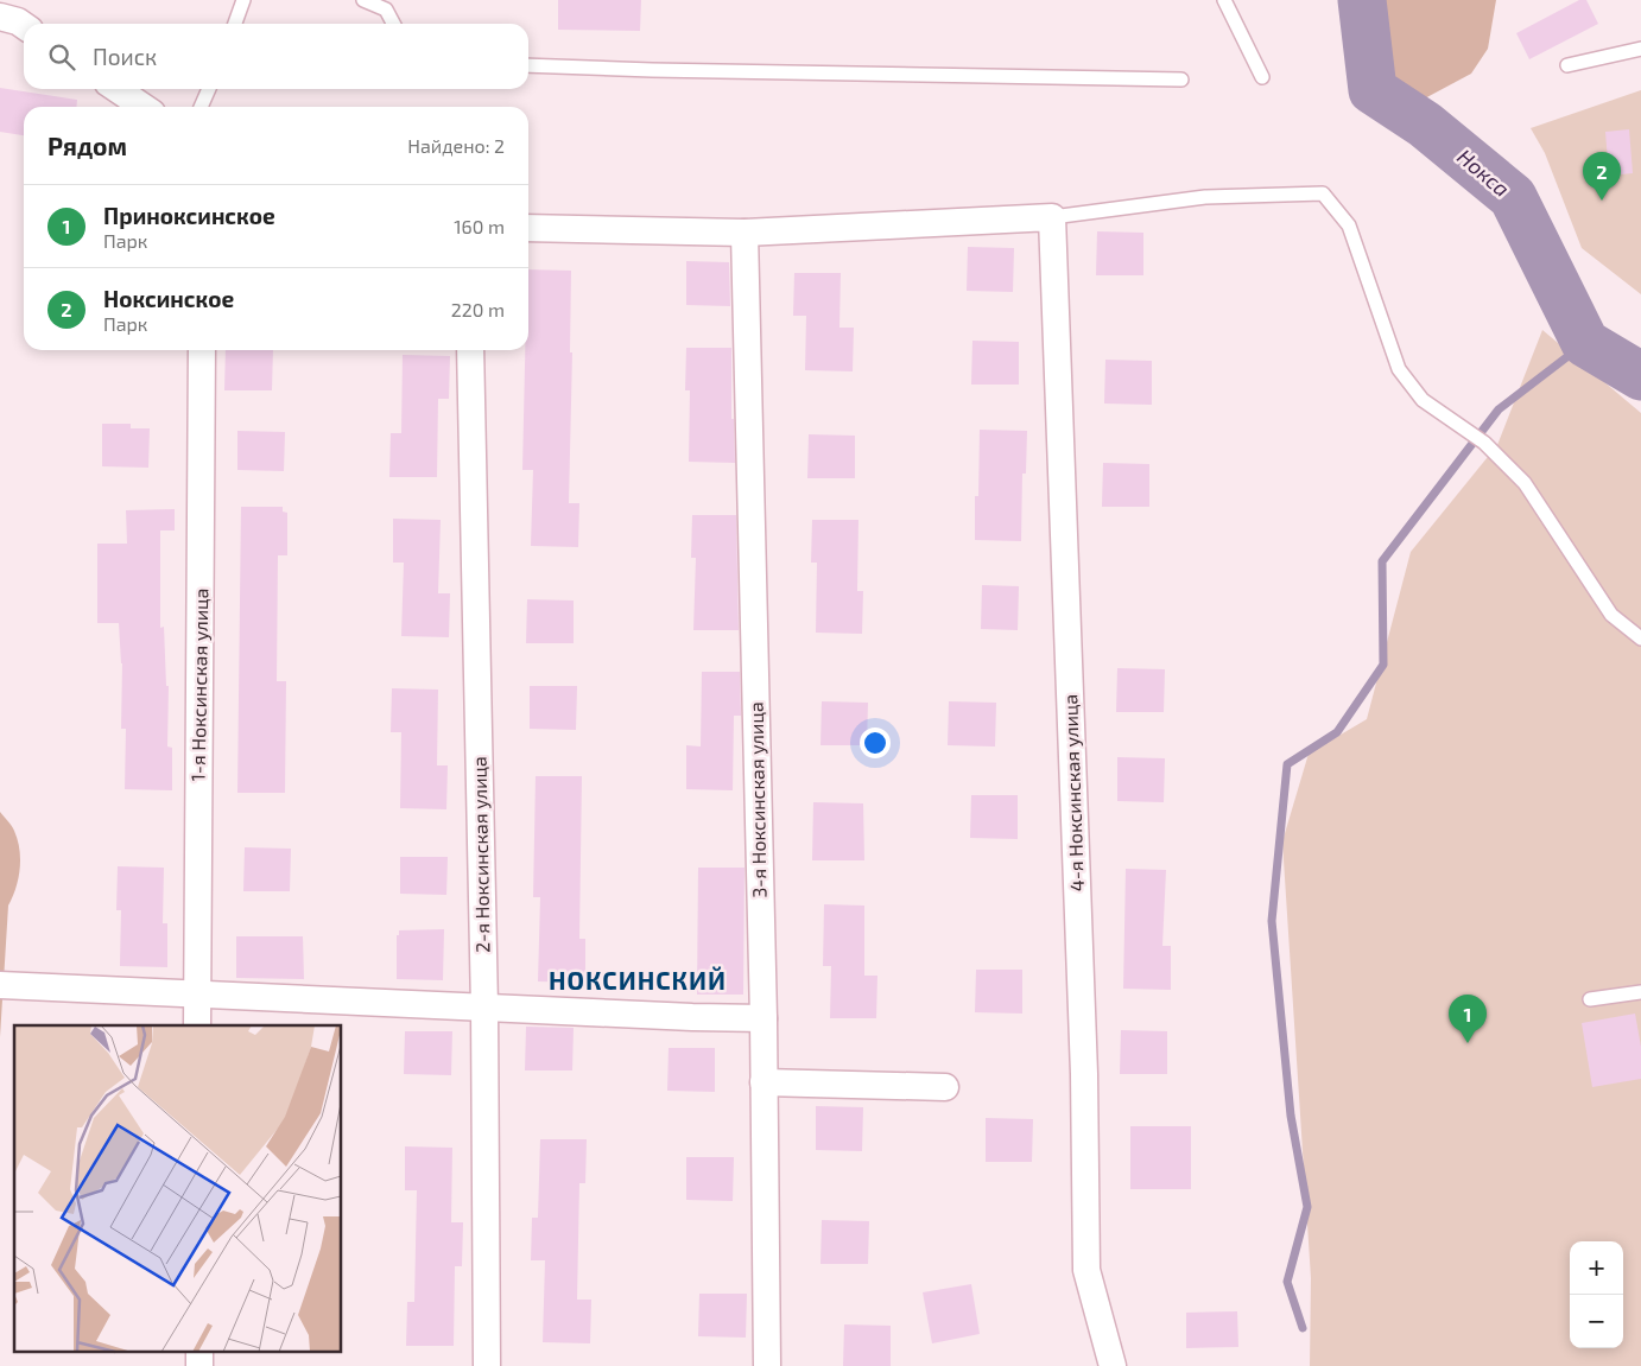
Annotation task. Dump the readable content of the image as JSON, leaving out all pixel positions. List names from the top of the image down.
{
  "streets": {
    "street": [
      "1-я Ноксинская улица",
      "4-я Ноксинская улица",
      "3-я Ноксинская улица",
      "2-я Ноксинская улица"
    ]
  },
  "districts": ["НОКСИНСКИЙ"],
  "water": ["Нокса"],
  "page": {
    "search": "Поиск",
    "heading": ["Рядом", "Найдено: 2"],
    "pins": ["2", "1"],
    "list": [
      {
        "mark": "1",
        "name": "Приноксинское",
        "note": "Парк",
        "value": "160 m"
      },
      {
        "mark": "2",
        "name": "Ноксинское",
        "note": "Парк",
        "value": "220 m"
      }
    ],
    "map_buttons": ["+", "−"]
  }
}
